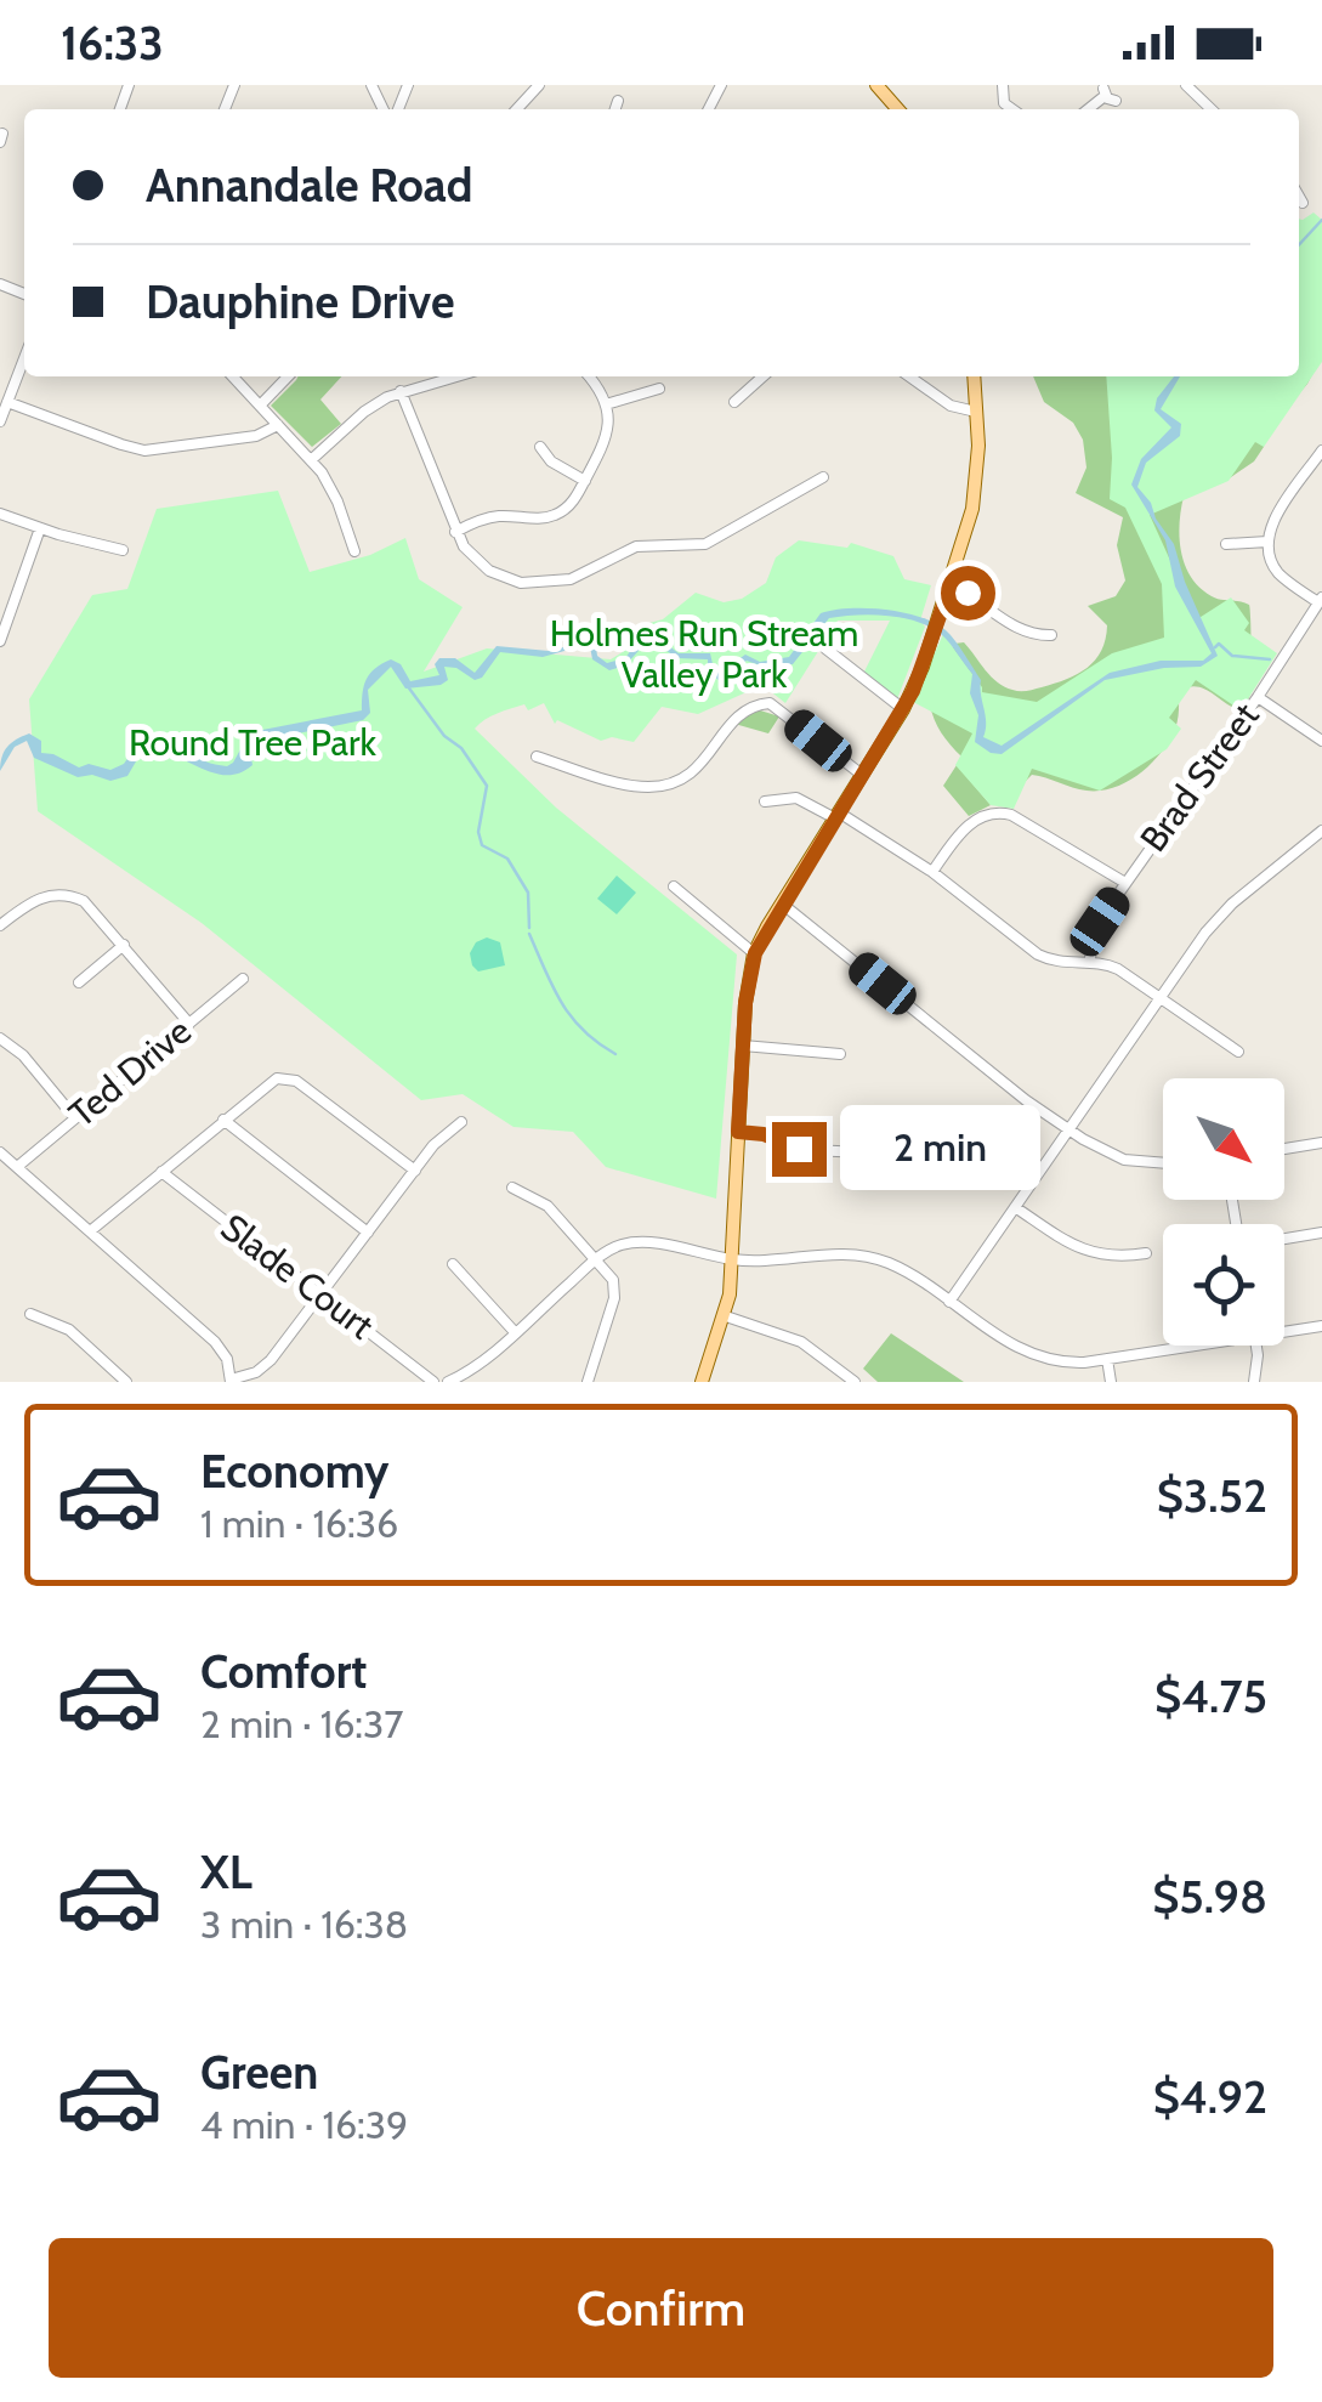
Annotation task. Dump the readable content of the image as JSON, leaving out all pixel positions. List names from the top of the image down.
{
  "streets": {
    "street": ["Brad Street", "Ted Drive", "Slade Court"]
  },
  "parks": ["Holmes Run Stream Valley Park", "Round Tree Park"],
  "north": "bottom right",
  "page": {
    "status": "16:33",
    "banner": ["Annandale Road", "Dauphine Drive"],
    "bubble": "2 min",
    "list": [
      {
        "name": "Economy",
        "note": "1 min · 16:36",
        "value": "$3.52"
      },
      {
        "name": "Comfort",
        "note": "2 min · 16:37",
        "value": "$4.75"
      },
      {
        "name": "XL",
        "note": "3 min · 16:38",
        "value": "$5.98"
      },
      {
        "name": "Green",
        "note": "4 min · 16:39",
        "value": "$4.92"
      }
    ],
    "buttons": "Confirm"
  }
}
